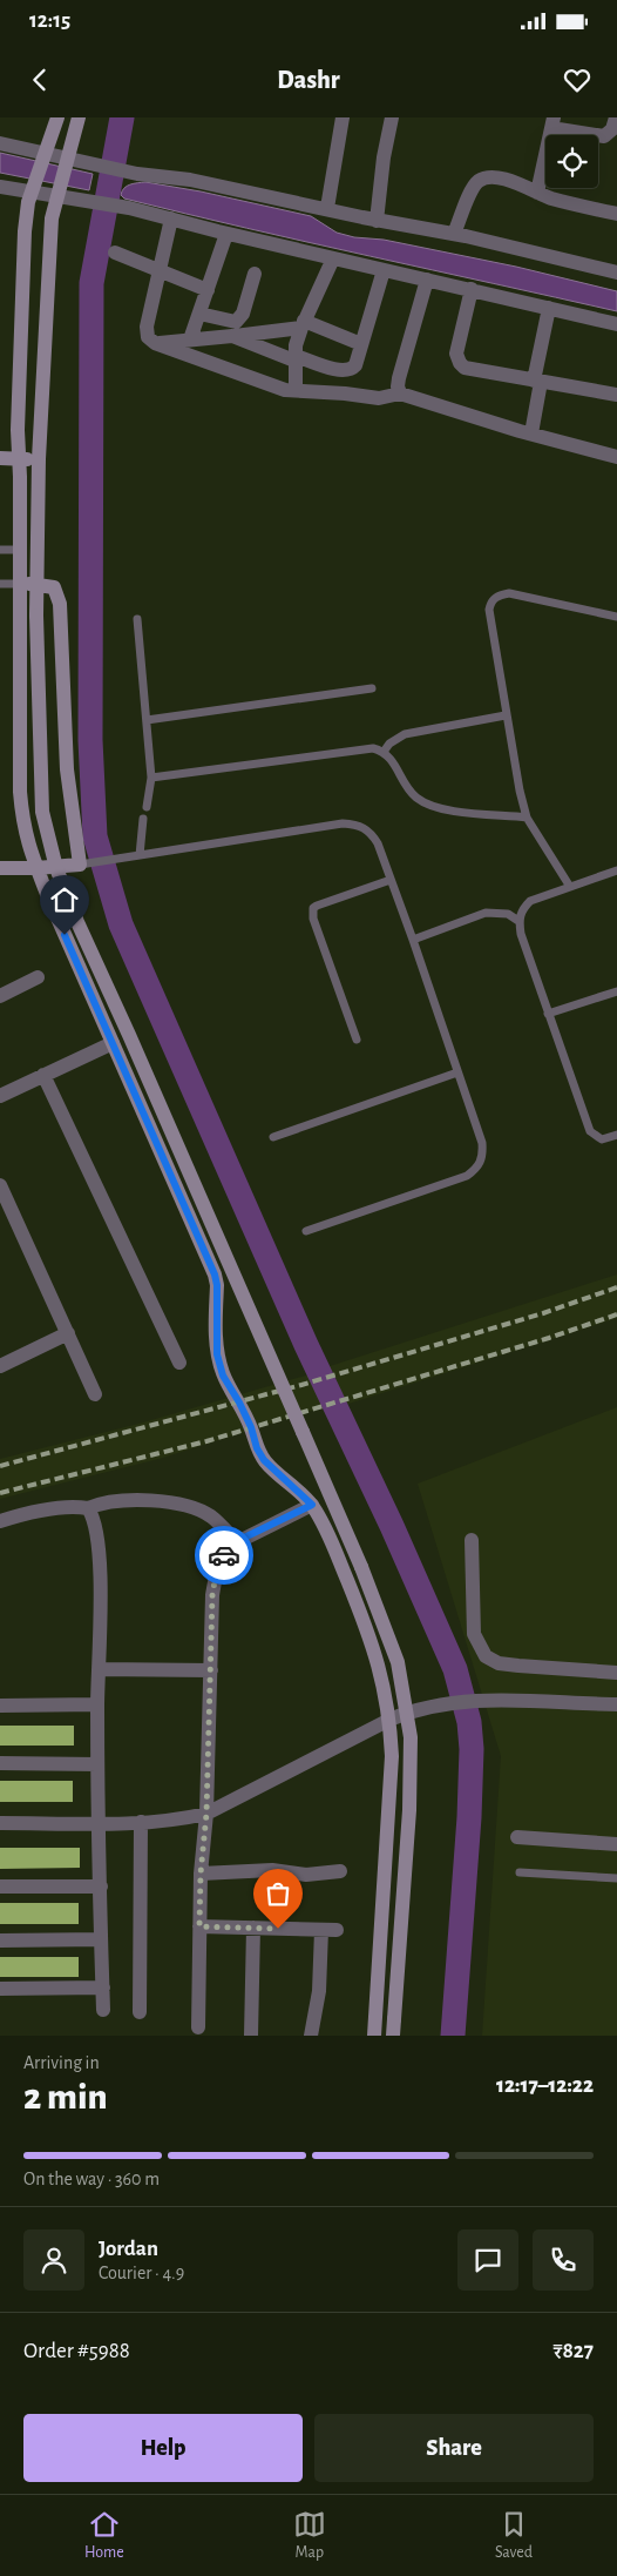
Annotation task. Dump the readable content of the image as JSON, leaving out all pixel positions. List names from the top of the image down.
{
  "page": {
    "status": "12:15",
    "header": "Dashr",
    "heading": ["2 min", "Arriving in", "12:17–12:22"],
    "panel": [
      "Jordan",
      "Courier · 4.9",
      "Order #5988",
      "₹827"
    ],
    "bar": "On the way · 360 m",
    "buttons": ["Help", "Share"],
    "tabs": ["Home", "Map", "Saved"]
  }
}
